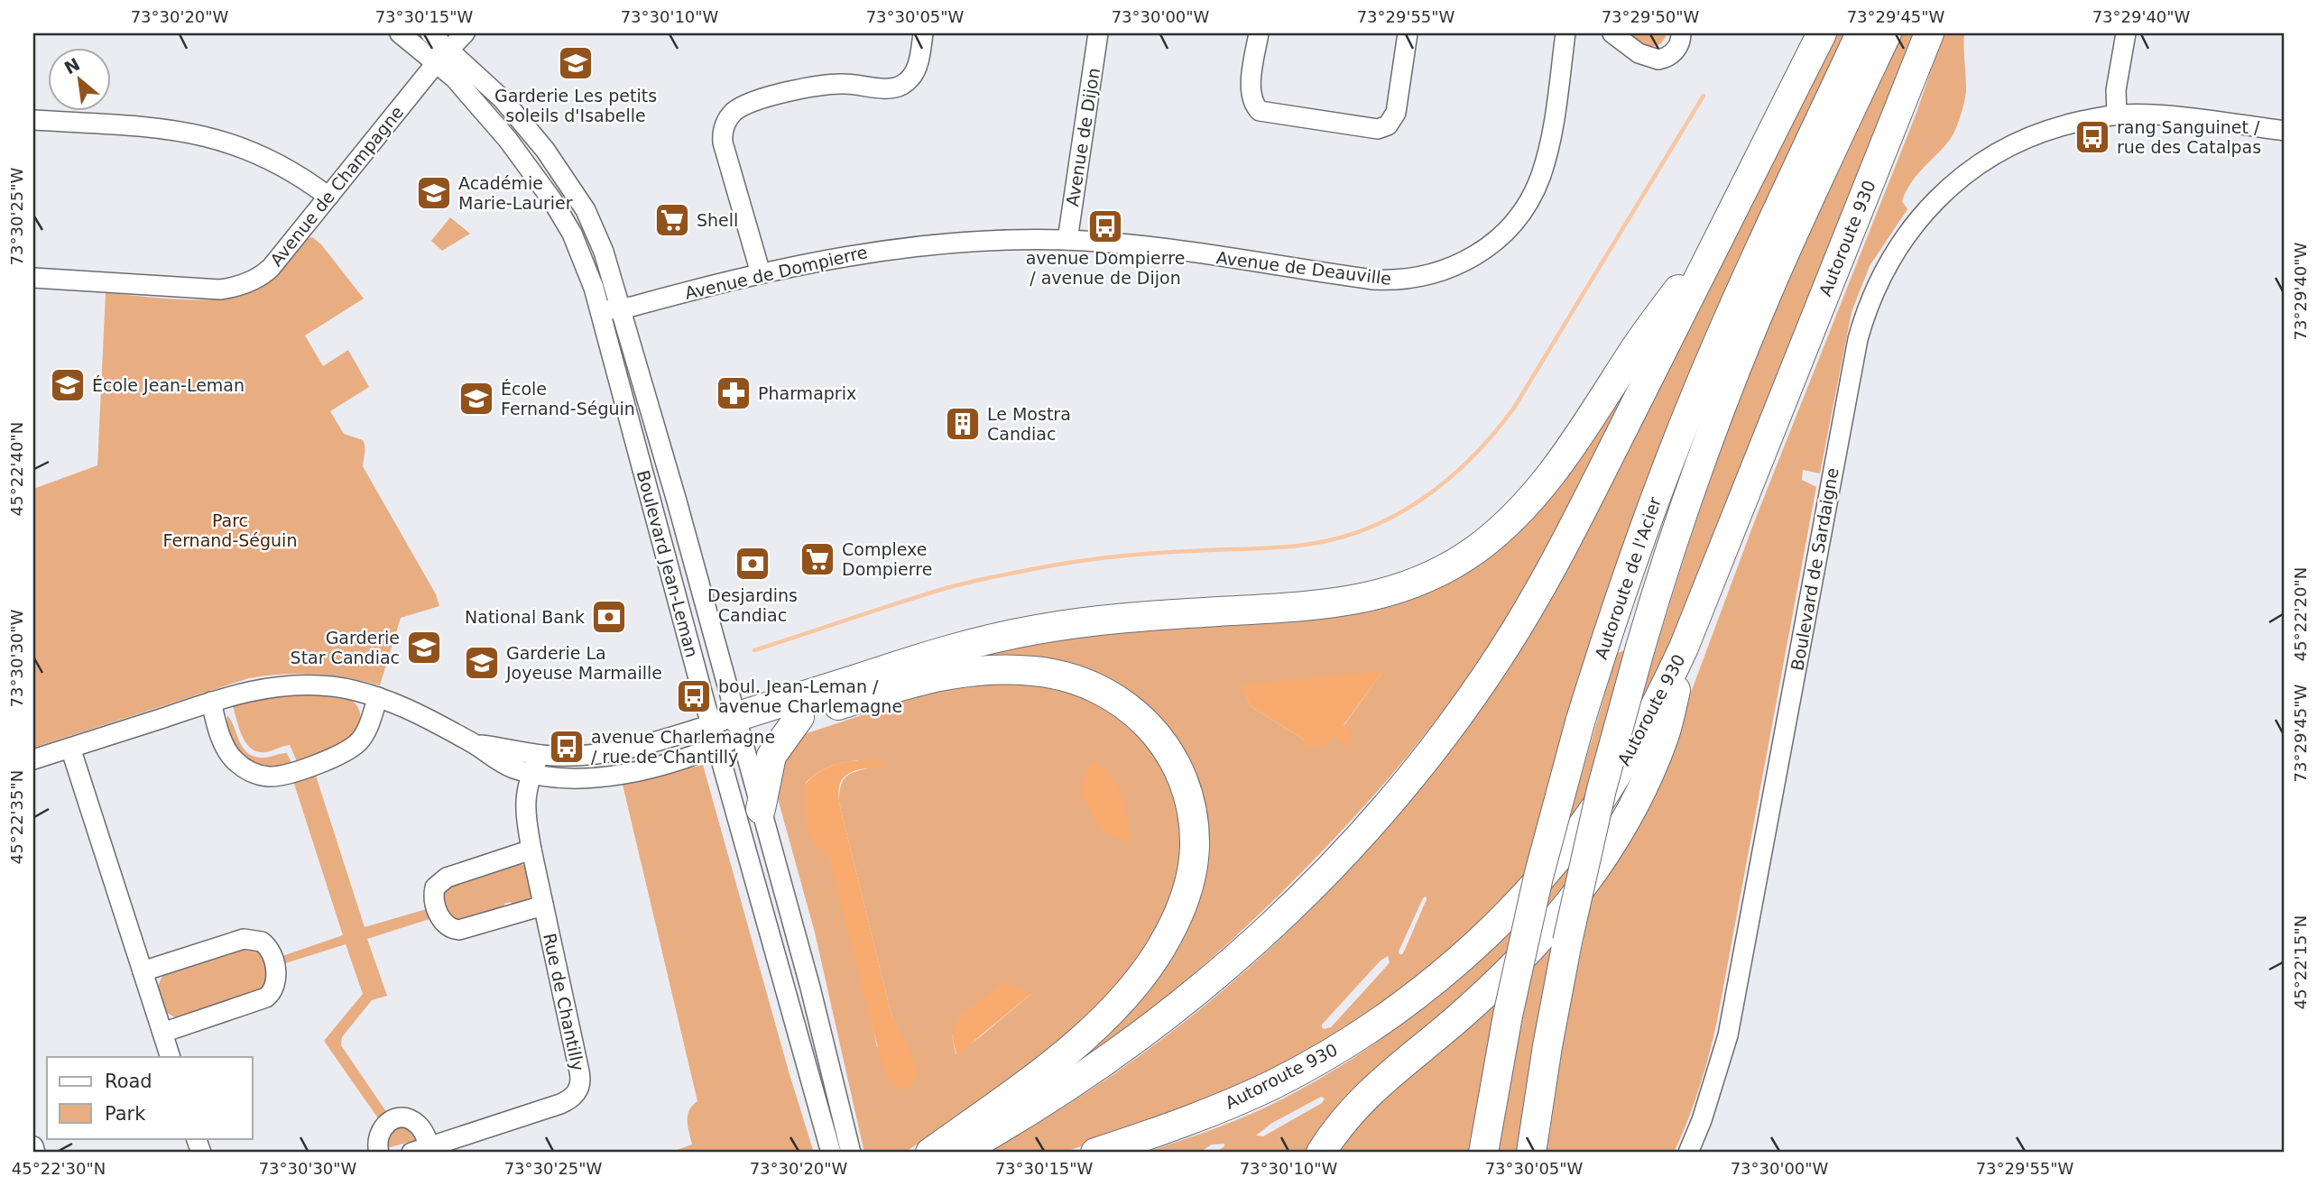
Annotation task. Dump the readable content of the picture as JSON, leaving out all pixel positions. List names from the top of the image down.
{
  "streets": {
    "highway": ["Autoroute 930", "Autoroute de l'Acier"],
    "street": [
      "Avenue de Dijon",
      "Avenue de Champagne",
      "Avenue de Deauville",
      "Avenue de Dompierre",
      "Boulevard Jean-Leman",
      "Boulevard de Sardaigne",
      "Rue de Chantilly"
    ]
  },
  "crossings": [
    ["Avenue de Dijon", "Avenue de Deauville"],
    ["Avenue de Dijon", "Avenue de Dompierre"],
    ["Avenue de Champagne", "Boulevard Jean-Leman"],
    ["Avenue de Deauville", "Avenue de Dompierre"],
    ["Avenue de Dompierre", "Boulevard Jean-Leman"]
  ],
  "parks": ["Parc Fernand-Séguin"],
  "places": {
    "school or university": [
      "Garderie Les petits soleils d'Isabelle",
      "Académie Marie-Laurier",
      "École Jean-Leman",
      "École Fernand-Séguin",
      "Garderie Star Candiac",
      "Garderie La Joyeuse Marmaille"
    ],
    "bus stop": [
      "rang Sanguinet / rue des Catalpas",
      "avenue Dompierre / avenue de Dijon",
      "boul. Jean-Leman / avenue Charlemagne",
      "avenue Charlemagne / rue de Chantilly"
    ],
    "supermarket": ["Shell", "Complexe Dompierre"],
    "pharmacy": ["Pharmaprix"],
    "building": ["Le Mostra Candiac"],
    "bank": ["Desjardins Candiac", "National Bank"]
  },
  "legend": ["Road", "Park"],
  "north": "top left",
  "coordinates": [
    "73°30'20\"W",
    "73°30'15\"W",
    "73°30'10\"W",
    "73°30'05\"W",
    "73°30'00\"W",
    "73°29'55\"W",
    "73°29'50\"W",
    "73°29'45\"W",
    "73°29'40\"W",
    "73°30'25\"W",
    "45°22'40\"N",
    "45°22'20\"N",
    "73°30'30\"W",
    "45°22'35\"N",
    "45°22'15\"N",
    "45°22'30\"N"
  ]
}
